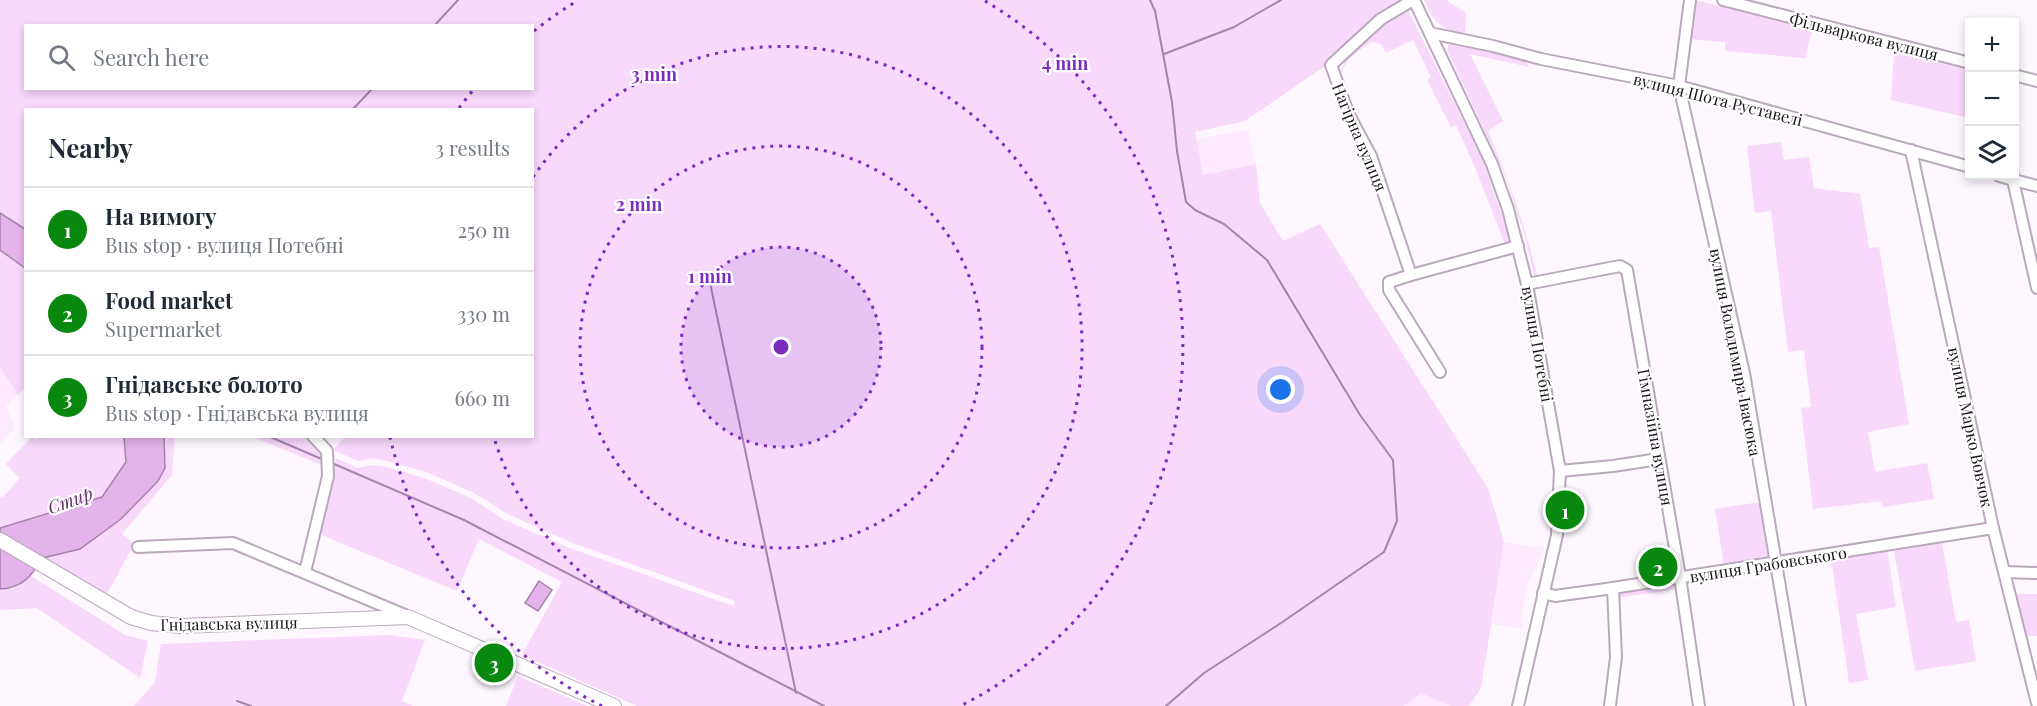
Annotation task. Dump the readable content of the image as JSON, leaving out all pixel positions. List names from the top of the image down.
{
  "streets": {
    "main road": ["Гнідавська вулиця"],
    "street": [
      "Фільваркова вулиця",
      "вулиця Шота Руставелі",
      "Нагірна вулиця",
      "вулиця Потебні",
      "вулиця Володимира Івасюка",
      "вулиця Марко Вовчок",
      "Гімназійна вулиця",
      "вулиця Грабовського"
    ]
  },
  "crossings": [
    ["вулиця Шота Руставелі", "вулиця Потебні"],
    ["вулиця Шота Руставелі", "вулиця Володимира Івасюка"],
    ["вулиця Шота Руставелі", "вулиця Марко Вовчок"],
    ["Нагірна вулиця", "вулиця Потебні"],
    ["вулиця Потебні", "Гімназійна вулиця"],
    ["вулиця Потебні", "вулиця Грабовського"],
    ["вулиця Володимира Івасюка", "вулиця Грабовського"],
    ["вулиця Марко Вовчок", "вулиця Грабовського"],
    ["Гімназійна вулиця", "вулиця Грабовського"]
  ],
  "water": ["Стир"],
  "page": {
    "map_buttons": ["+", "−"],
    "search": "Search here",
    "heading": ["Nearby", "3 results"],
    "list": [
      {
        "mark": "1",
        "name": "На вимогу",
        "note": "Bus stop · вулиця Потебні",
        "value": "250 m"
      },
      {
        "mark": "2",
        "name": "Food market",
        "note": "Supermarket",
        "value": "330 m"
      },
      {
        "mark": "3",
        "name": "Гнідавське болото",
        "note": "Bus stop · Гнідавська вулиця",
        "value": "660 m"
      }
    ],
    "pins": ["1", "2", "3"]
  },
  "rings": [
    "4 min",
    "3 min",
    "2 min",
    "1 min"
  ]
}
